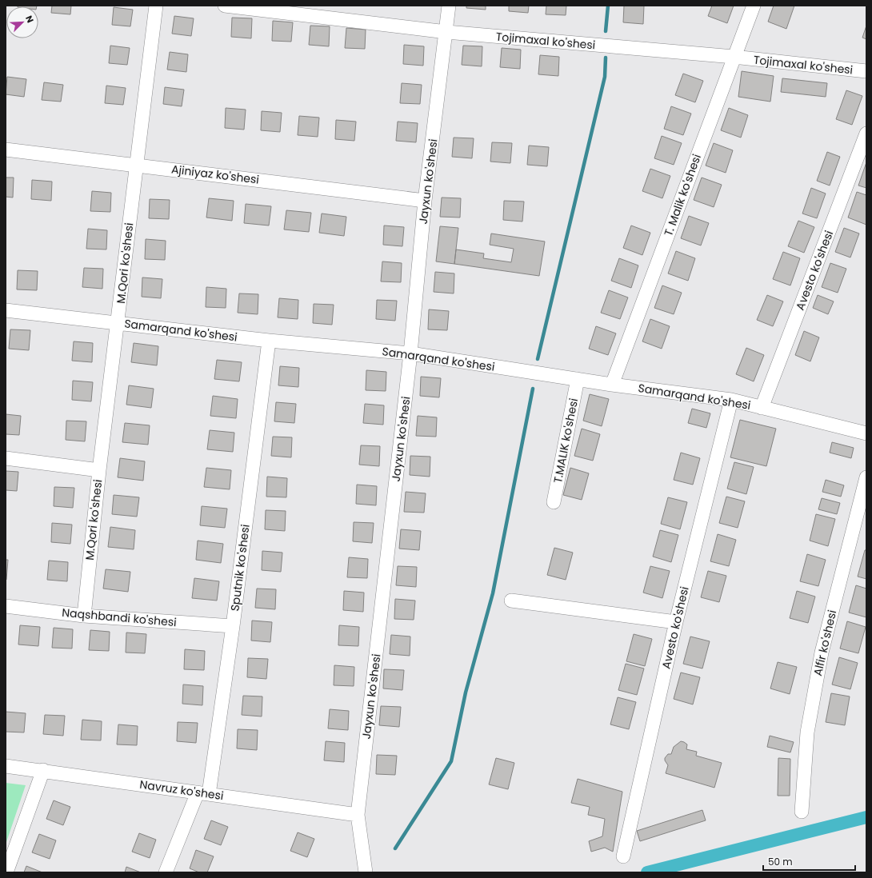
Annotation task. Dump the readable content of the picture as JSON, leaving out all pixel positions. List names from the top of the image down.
{
  "streets": {
    "street": [
      "Tojimaxal ko'shesi",
      "Ajiniyaz ko'shesi",
      "Jayxun ko'shesi",
      "T. Malik ko'shesi",
      "M.Qori ko'shesi",
      "Avesto ko'shesi",
      "Samarqand ko'shesi",
      "T.MALIK ko'shesi",
      "Sputnik ko'shesi",
      "Naqshbandi ko'shesi",
      "Alfir ko'shesi",
      "Navruz ko'shesi"
    ]
  },
  "crossings": [
    ["Tojimaxal ko'shesi", "Jayxun ko'shesi"],
    ["Tojimaxal ko'shesi", "T. Malik ko'shesi"],
    ["Ajiniyaz ko'shesi", "Jayxun ko'shesi"],
    ["Ajiniyaz ko'shesi", "M.Qori ko'shesi"],
    ["Jayxun ko'shesi", "Samarqand ko'shesi"],
    ["Jayxun ko'shesi", "Navruz ko'shesi"],
    ["T. Malik ko'shesi", "Samarqand ko'shesi"],
    ["M.Qori ko'shesi", "Samarqand ko'shesi"],
    ["M.Qori ko'shesi", "Naqshbandi ko'shesi"],
    ["Avesto ko'shesi", "Samarqand ko'shesi"],
    ["Samarqand ko'shesi", "T.MALIK ko'shesi"],
    ["Samarqand ko'shesi", "Sputnik ko'shesi"],
    ["Sputnik ko'shesi", "Naqshbandi ko'shesi"],
    ["Sputnik ko'shesi", "Navruz ko'shesi"]
  ],
  "scale_bar": "50 m",
  "north": "top right"
}
